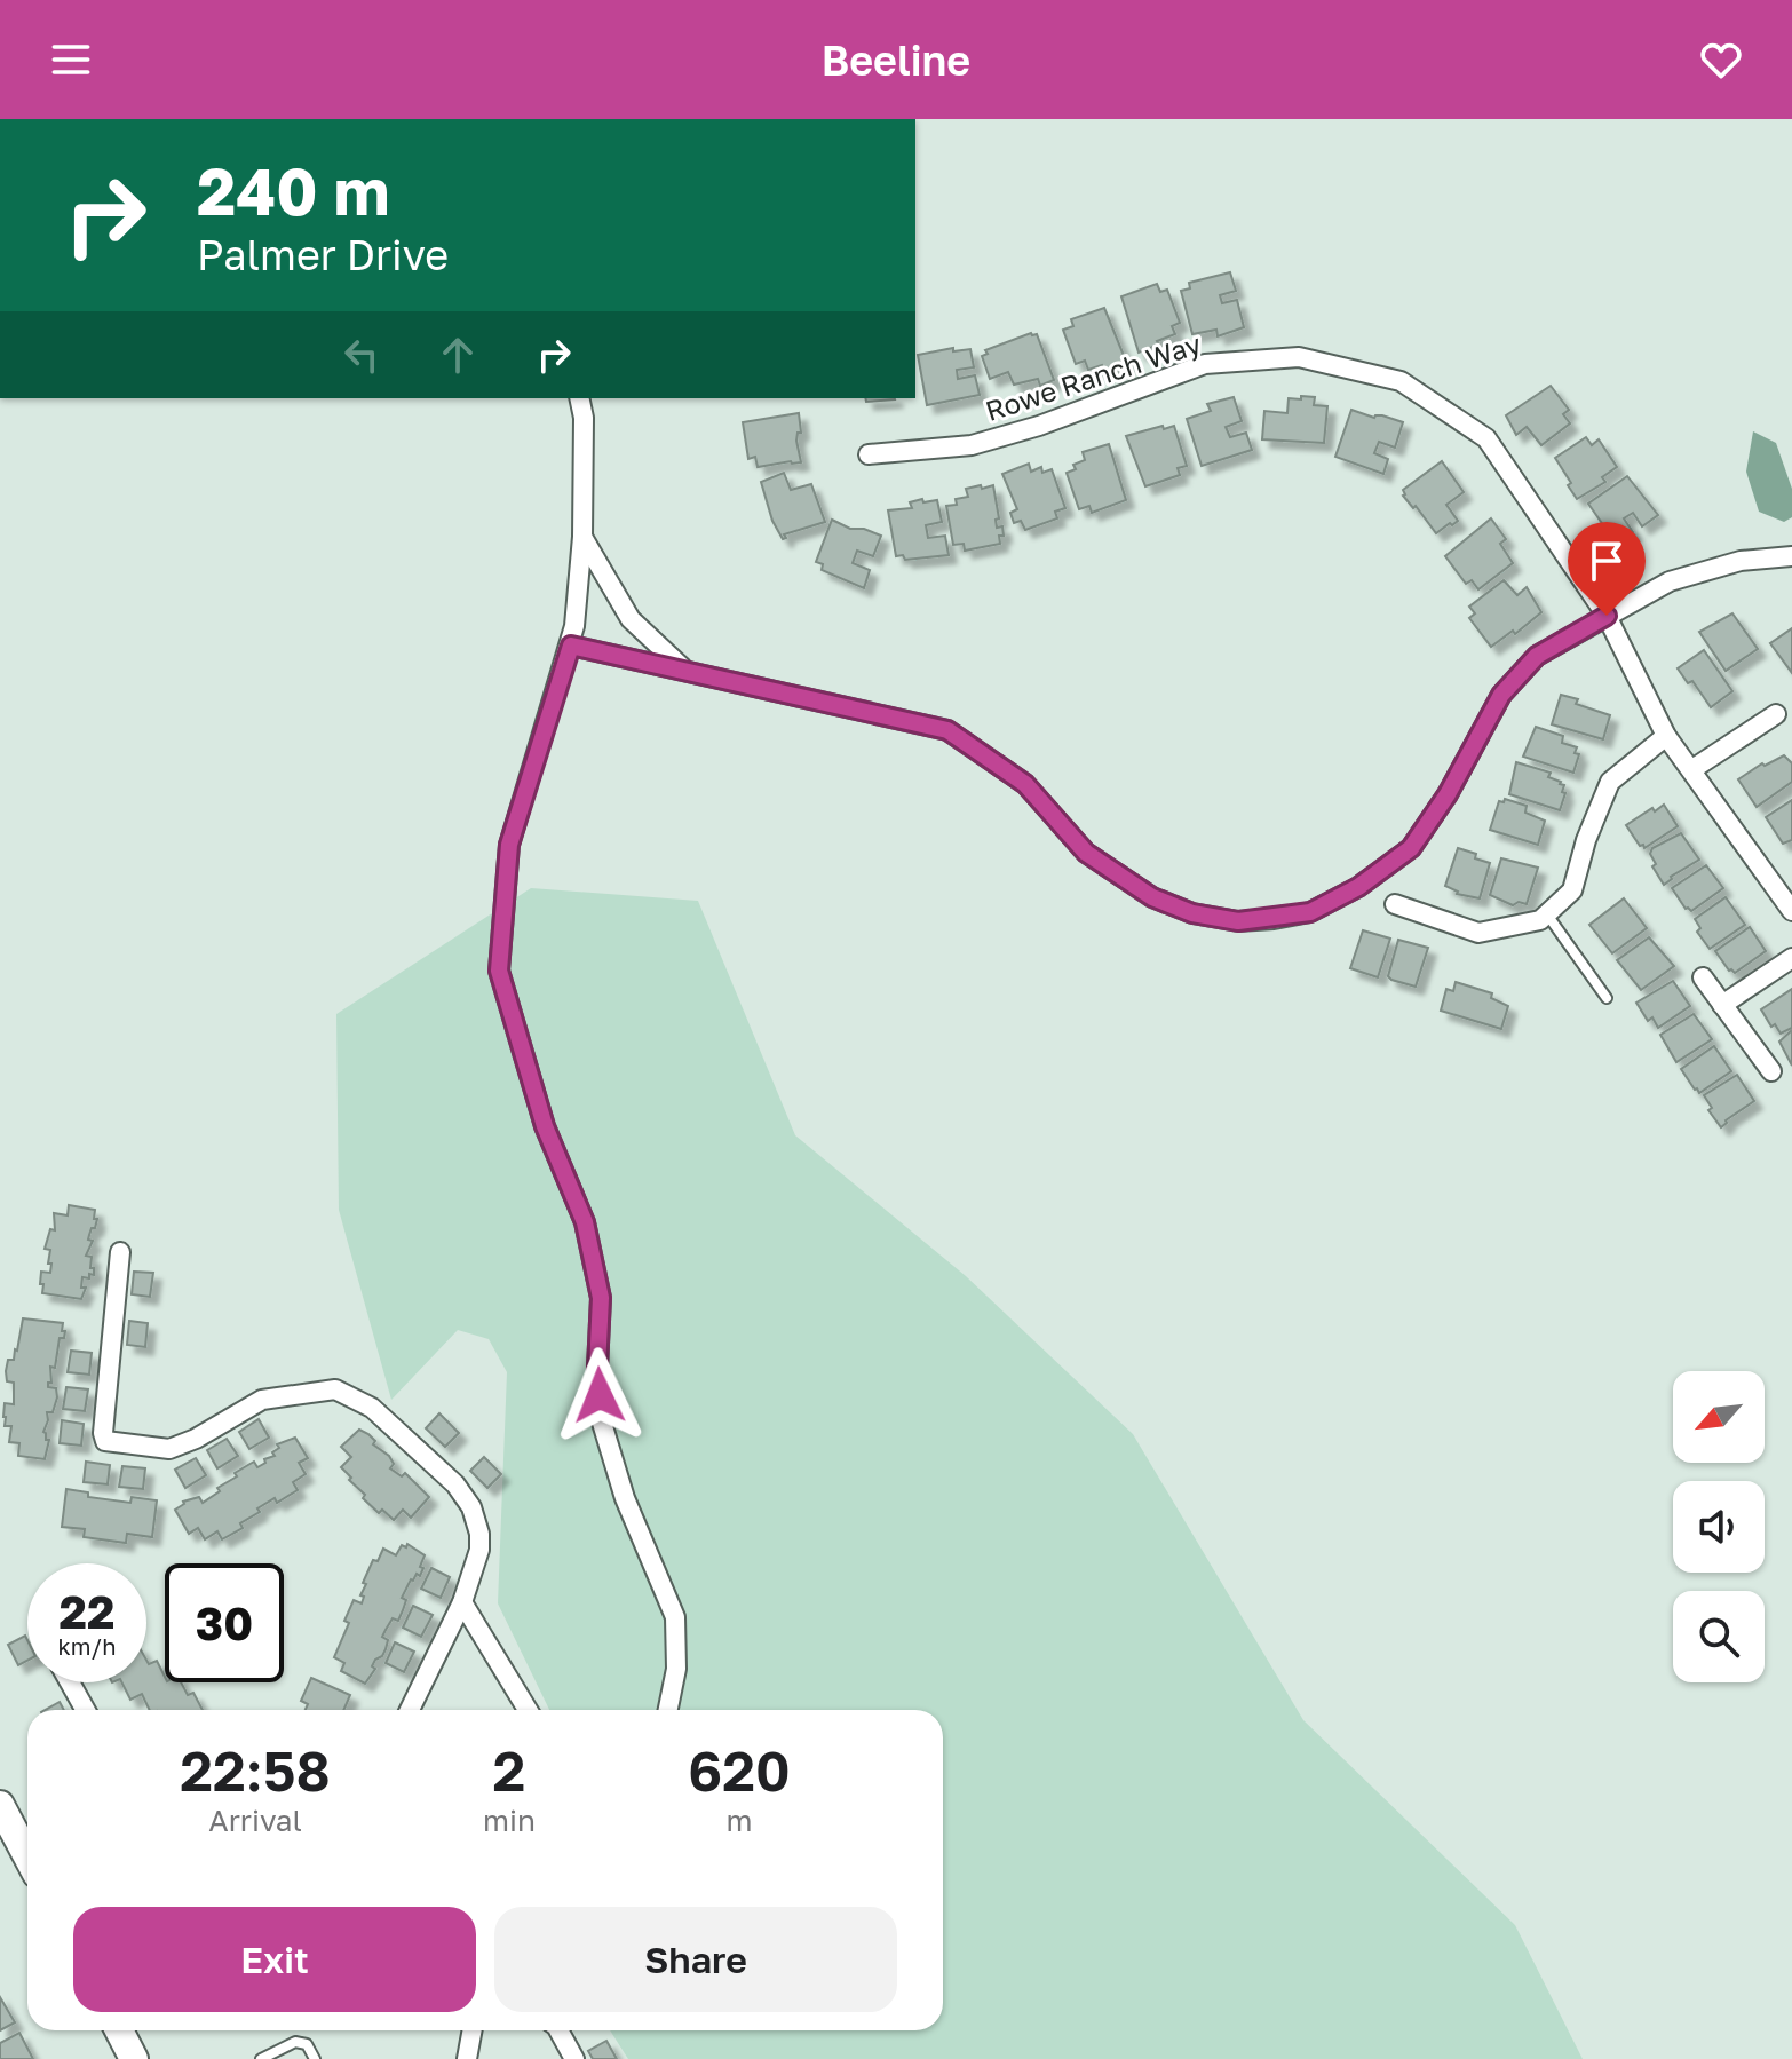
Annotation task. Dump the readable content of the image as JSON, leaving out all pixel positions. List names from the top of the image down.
{
  "streets": {
    "street": ["Rowe Ranch Way"]
  },
  "north": "bottom left",
  "page": {
    "header": "Beeline",
    "turn": ["240 m", "Palmer Drive"],
    "speed": "22 km/h",
    "limit": "30",
    "eta": [
      "22:58",
      "Arrival",
      "2",
      "min",
      "620",
      "m"
    ],
    "buttons": ["Exit", "Share"]
  }
}
